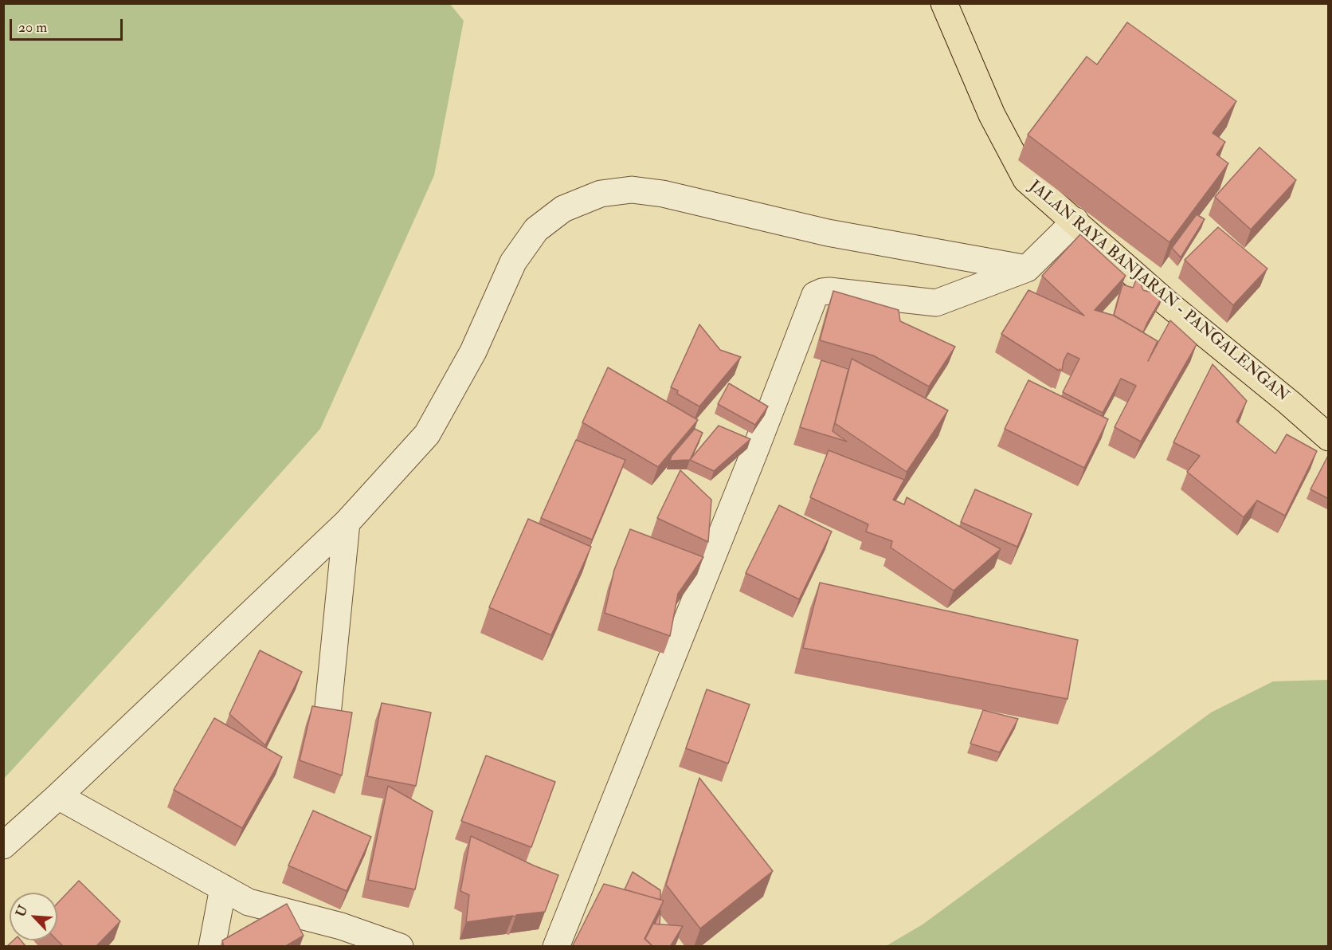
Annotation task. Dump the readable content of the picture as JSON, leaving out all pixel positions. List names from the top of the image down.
{
  "streets": {
    "main road": ["JALAN RAYA BANJARAN - PANGALENGAN"]
  },
  "scale_bar": "20 m",
  "north": "top left"
}
